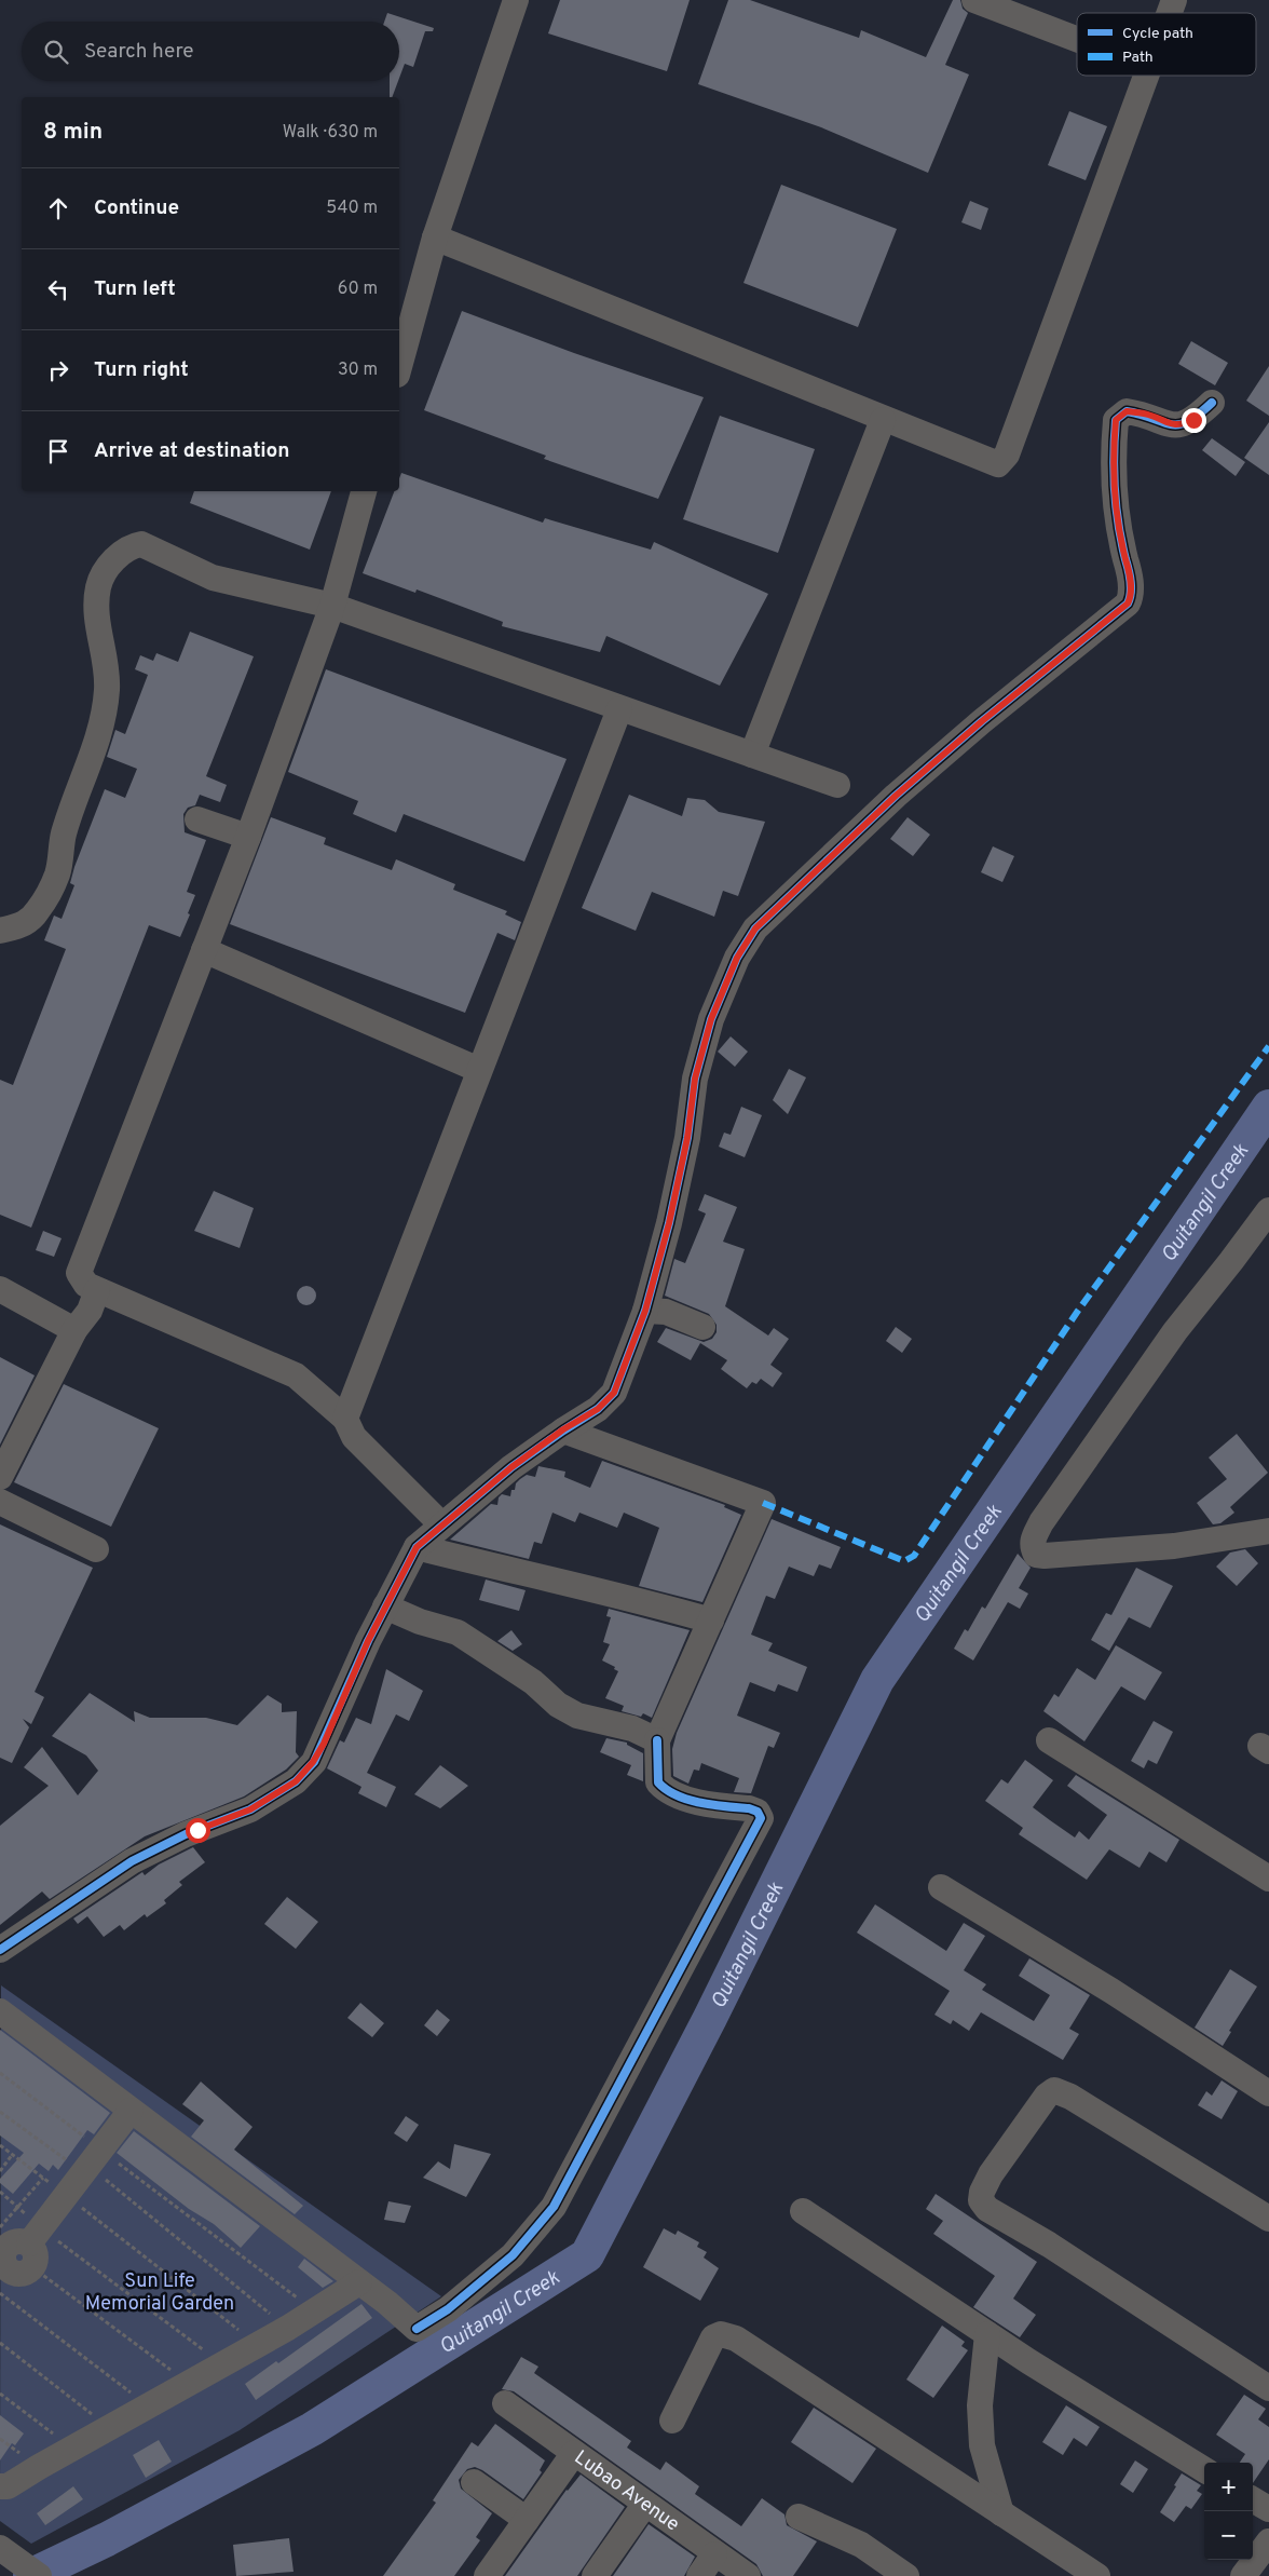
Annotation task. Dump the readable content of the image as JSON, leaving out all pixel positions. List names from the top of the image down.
{
  "streets": {
    "street": ["Lubao Avenue"]
  },
  "water": ["Quitangil Creek"],
  "parks": ["Sun Life Memorial Garden"],
  "legend": ["Cycle path", "Path"],
  "page": {
    "search": "Search here",
    "heading": ["8 min", "Walk · 630 m"],
    "list": [
      ["Continue", "540 m"],
      ["Turn left", "60 m"],
      ["Turn right", "30 m"],
      "Arrive at destination"
    ],
    "map_buttons": ["+", "−"]
  }
}
